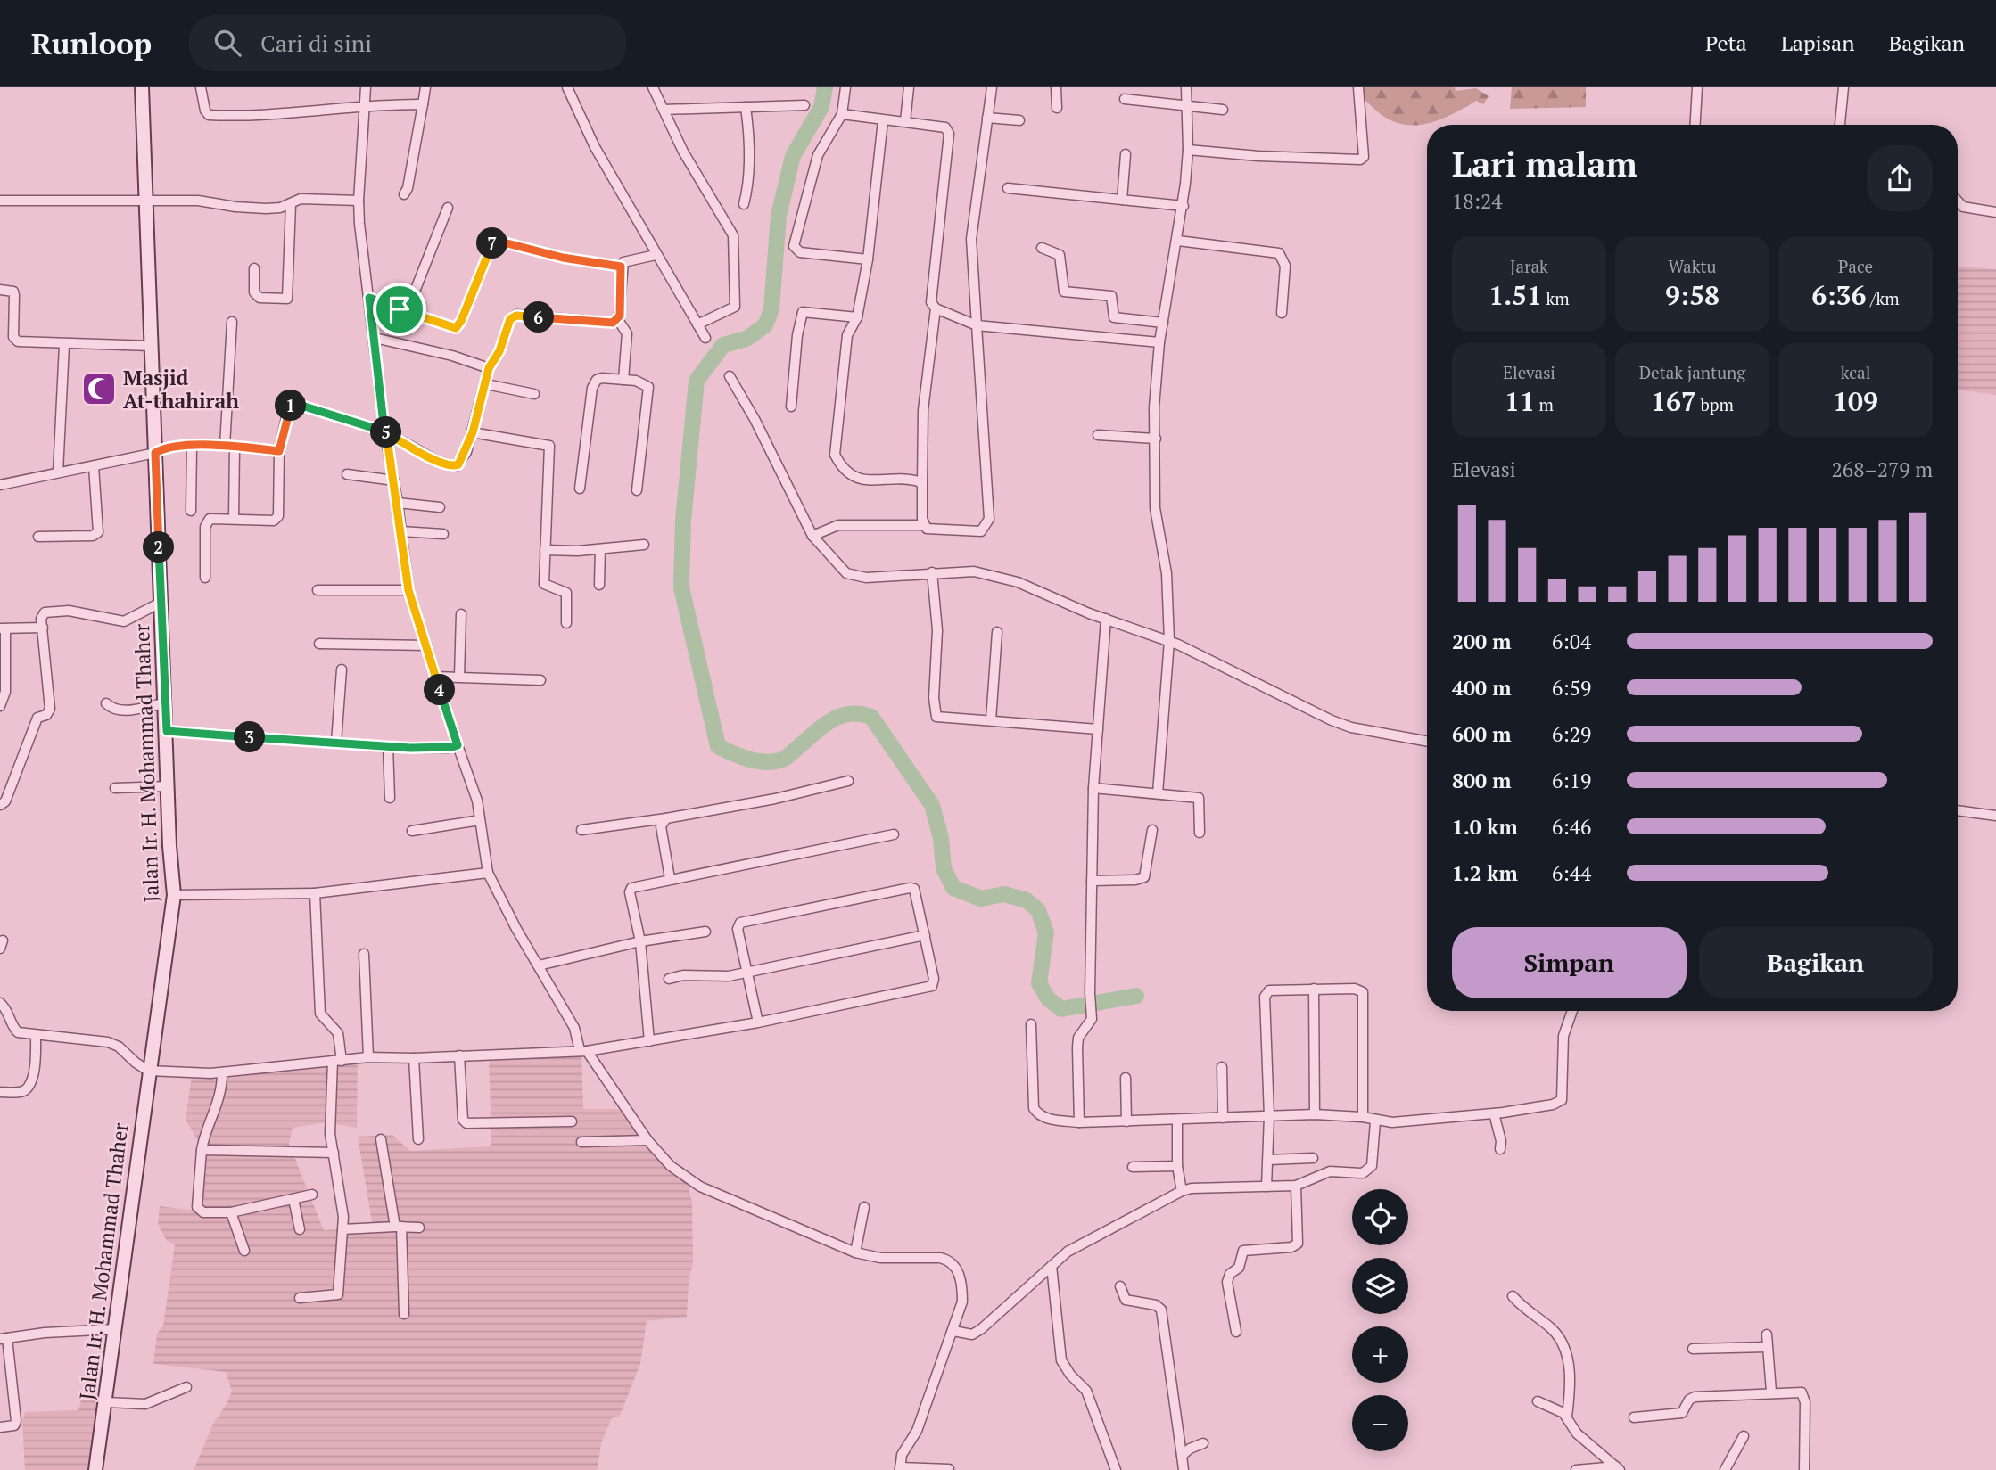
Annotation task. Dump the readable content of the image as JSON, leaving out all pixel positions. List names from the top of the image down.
{
  "streets": {
    "main road": ["Jalan Ir. H. Mohammad Thaher"]
  },
  "places": {
    "mosque": ["Masjid At-thahirah"]
  },
  "page": {
    "header": "Runloop",
    "search": "Cari di sini",
    "nav": ["Peta", "Lapisan", "Bagikan"],
    "heading": ["Lari malam", "18:24"],
    "pins": [
      "7",
      "6",
      "1",
      "5",
      "2",
      "4",
      "3"
    ],
    "stats": [
      ["Jarak", "1.51 km"],
      ["Waktu", "9:58"],
      ["Pace", "6:36 /km"],
      ["Elevasi", "11 m"],
      ["Detak jantung", "167 bpm"],
      ["kcal", "109"]
    ],
    "chart": ["Elevasi", "268–279 m"],
    "list": [
      {
        "name": "200 m",
        "note": "6:04"
      },
      {
        "name": "400 m",
        "note": "6:59"
      },
      {
        "name": "600 m",
        "note": "6:29"
      },
      {
        "name": "800 m",
        "note": "6:19"
      },
      {
        "name": "1.0 km",
        "note": "6:46"
      },
      {
        "name": "1.2 km",
        "note": "6:44"
      }
    ],
    "buttons": ["Simpan", "Bagikan"],
    "map_buttons": ["+", "−"]
  }
}
